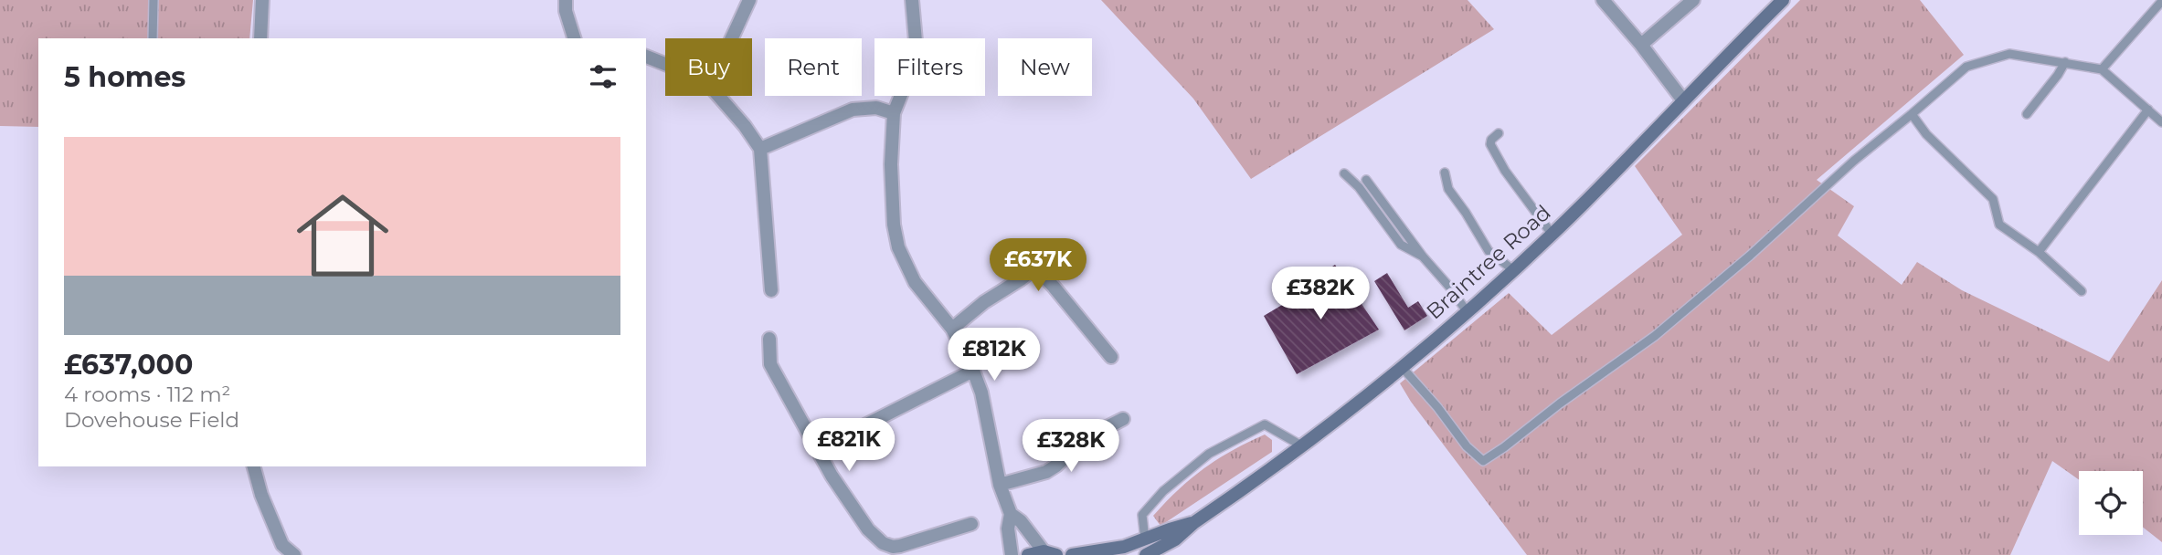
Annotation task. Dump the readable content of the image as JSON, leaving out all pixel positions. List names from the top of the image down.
{
  "streets": {
    "main road": ["Braintree Road"]
  },
  "page": {
    "chip": [
      "Buy",
      "Rent",
      "Filters",
      "New"
    ],
    "heading": "5 homes",
    "list": [
      {
        "name": "£637,000",
        "note": "4 rooms · 112 m² · Dovehouse Field"
      }
    ],
    "price": [
      "£637K",
      "£382K",
      "£812K",
      "£821K",
      "£328K"
    ]
  }
}
